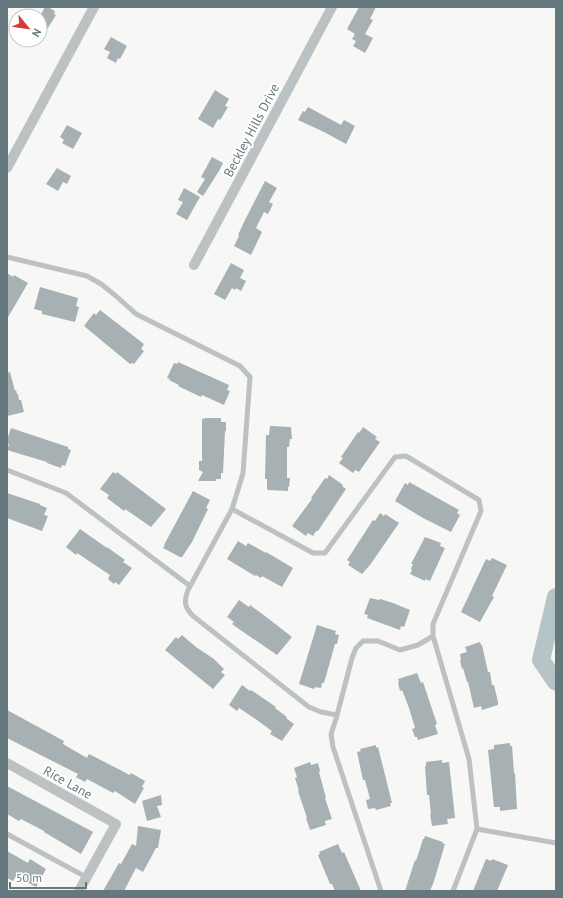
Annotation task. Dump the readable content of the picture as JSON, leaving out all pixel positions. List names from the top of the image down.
{
  "streets": {
    "street": ["Beckley Hills Drive", "Rice Lane"]
  },
  "scale_bar": "50 m",
  "north": "bottom right"
}
